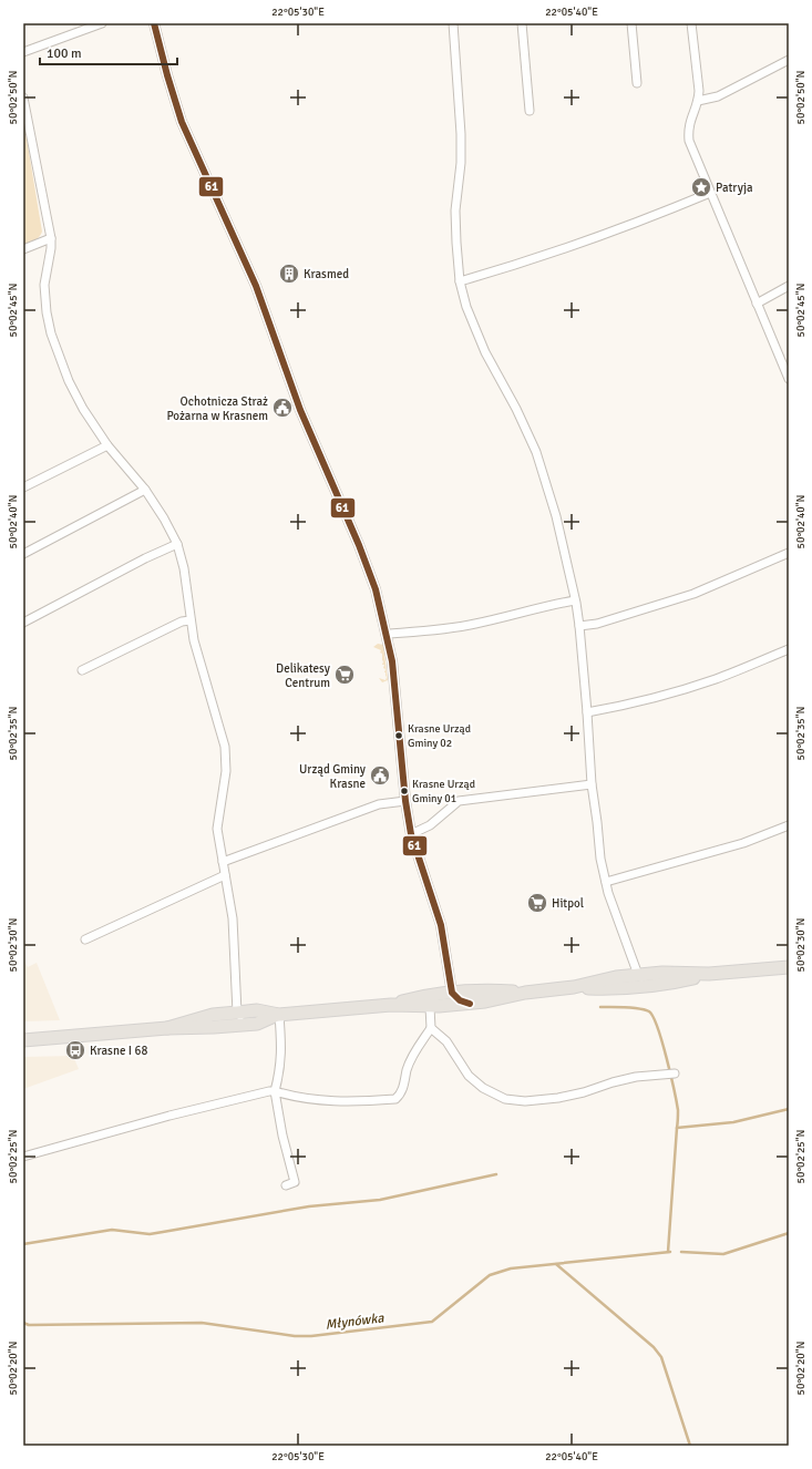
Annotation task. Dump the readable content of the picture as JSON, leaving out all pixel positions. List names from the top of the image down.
{
  "water": ["Młynówka"],
  "places": {
    "place": ["Patryja"],
    "building": ["Krasmed"],
    "public building": ["Ochotnicza Straż Pożarna w Krasnem", "Urząd Gminy Krasne"],
    "supermarket": ["Delikatesy Centrum", "Hitpol"],
    "other": ["Krasne Urząd Gminy 02", "Krasne Urząd Gminy 01"],
    "bus stop": ["Krasne I 68"]
  },
  "lines": ["transit line 61"],
  "scale_bar": "100 m",
  "coordinates": [
    "22°05'30\"E",
    "22°05'40\"E",
    "50°02'50\"N",
    "50°02'45\"N",
    "50°02'40\"N",
    "50°02'35\"N",
    "50°02'30\"N",
    "50°02'25\"N",
    "50°02'20\"N"
  ]
}
